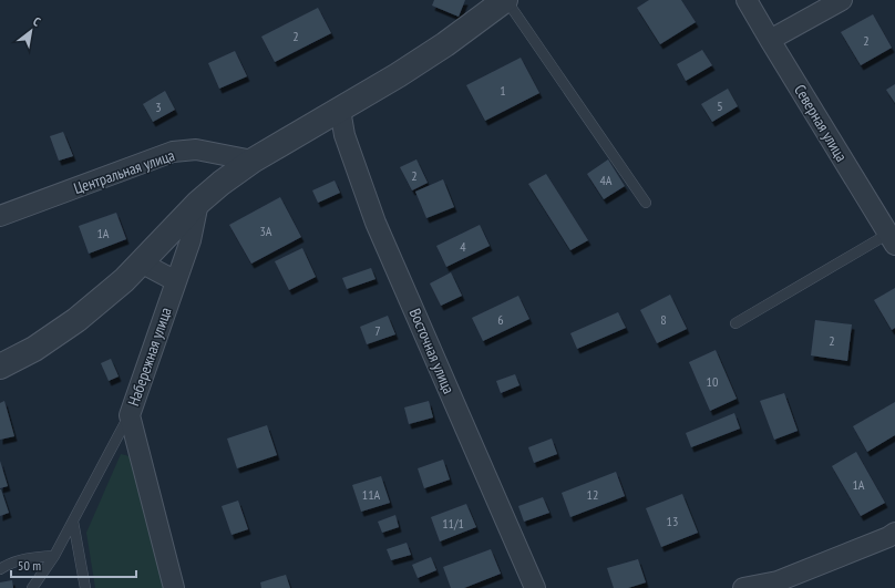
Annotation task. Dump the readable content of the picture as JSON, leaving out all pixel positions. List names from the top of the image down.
{
  "streets": {
    "street": [
      "Северная улица",
      "Центральная улица",
      "Восточная улица",
      "Набережная улица"
    ]
  },
  "house_numbers": [
    "2",
    "2",
    "1",
    "5",
    "3",
    "2",
    "4А",
    "3А",
    "1А",
    "4",
    "6",
    "8",
    "7",
    "2",
    "10",
    "1А",
    "11А",
    "12",
    "13",
    "11/1"
  ],
  "scale_bar": "50 m",
  "north": "top right"
}
